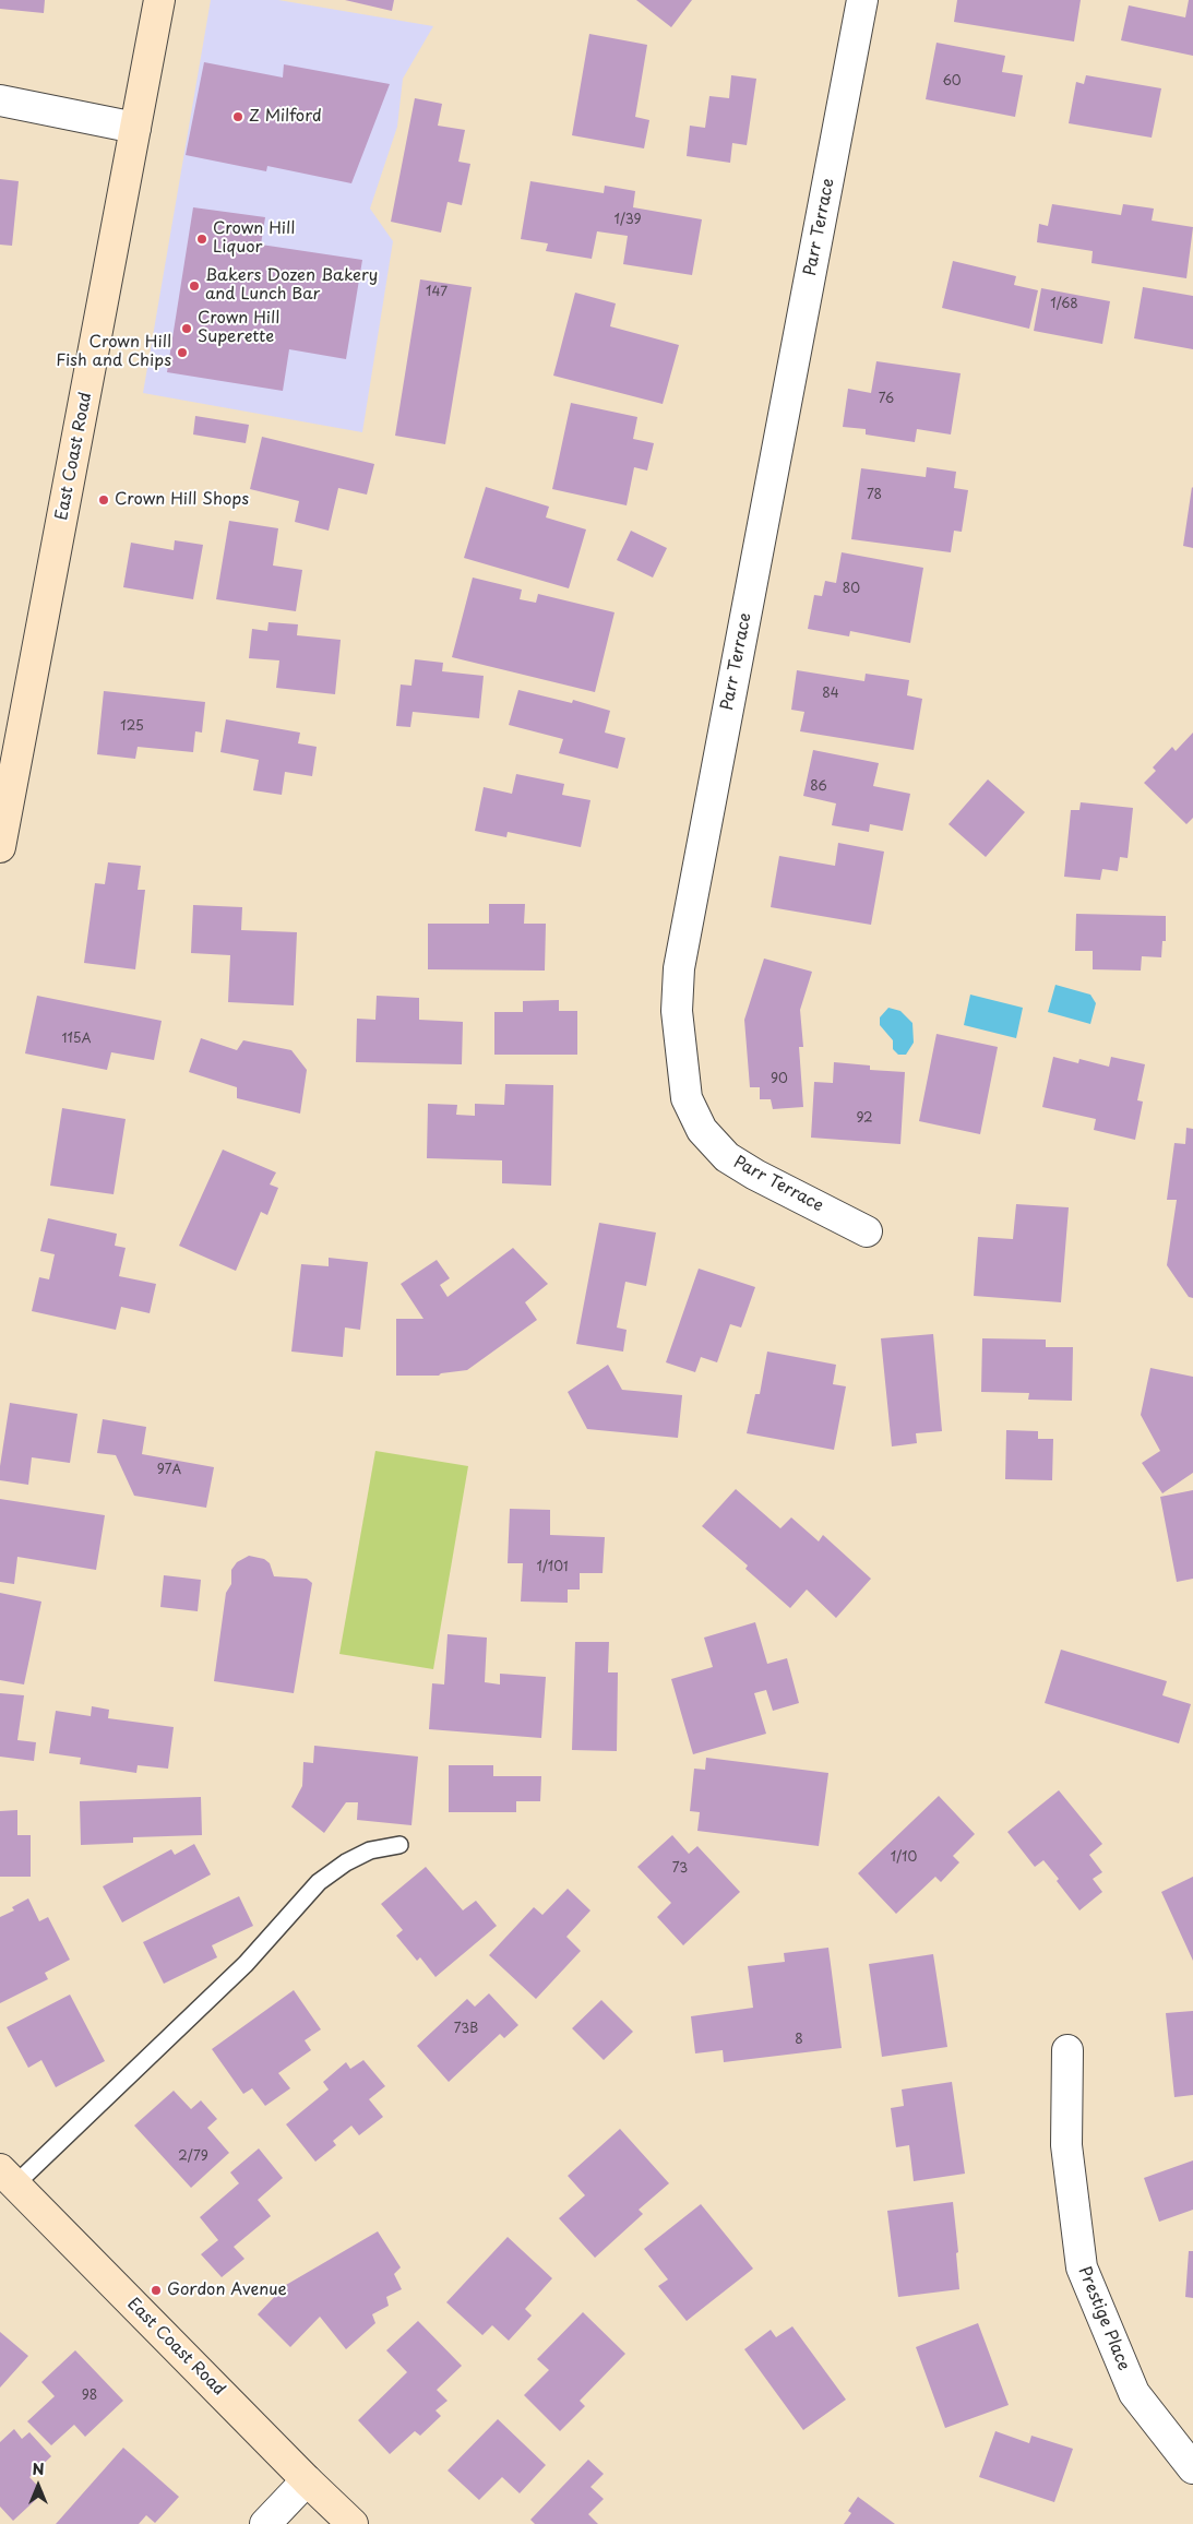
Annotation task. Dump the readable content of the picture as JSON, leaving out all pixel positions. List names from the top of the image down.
{
  "streets": {
    "main road": ["East Coast Road"],
    "street": ["Parr Terrace", "Prestige Place"]
  },
  "places": [
    "Z Milford",
    "Crown Hill Liquor",
    "Bakers Dozen Bakery and Lunch Bar",
    "Crown Hill Superette",
    "Crown Hill Fish and Chips",
    "Crown Hill Shops",
    "Gordon Avenue"
  ],
  "house_numbers": [
    "60",
    "1/39",
    "147",
    "1/68",
    "76",
    "78",
    "80",
    "84",
    "125",
    "86",
    "115A",
    "90",
    "92",
    "97A",
    "1/101",
    "1/10",
    "73",
    "73B",
    "8",
    "2/79",
    "98"
  ],
  "north": "top"
}
